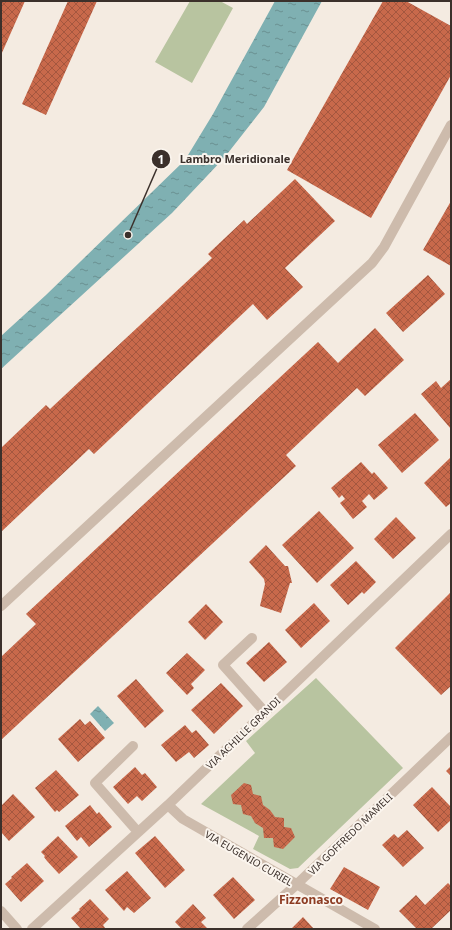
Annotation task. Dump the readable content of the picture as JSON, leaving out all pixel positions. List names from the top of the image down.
{
  "streets": {
    "street": ["VIA ACHILLE GRANDI", "VIA GOFFREDO MAMELI", "VIA EUGENIO CURIEL"]
  },
  "crossings": [
    ["VIA ACHILLE GRANDI", "VIA EUGENIO CURIEL"],
    ["VIA GOFFREDO MAMELI", "VIA EUGENIO CURIEL"]
  ],
  "districts": ["Fizzonasco"],
  "places": ["Lambro Meridionale"]
}
